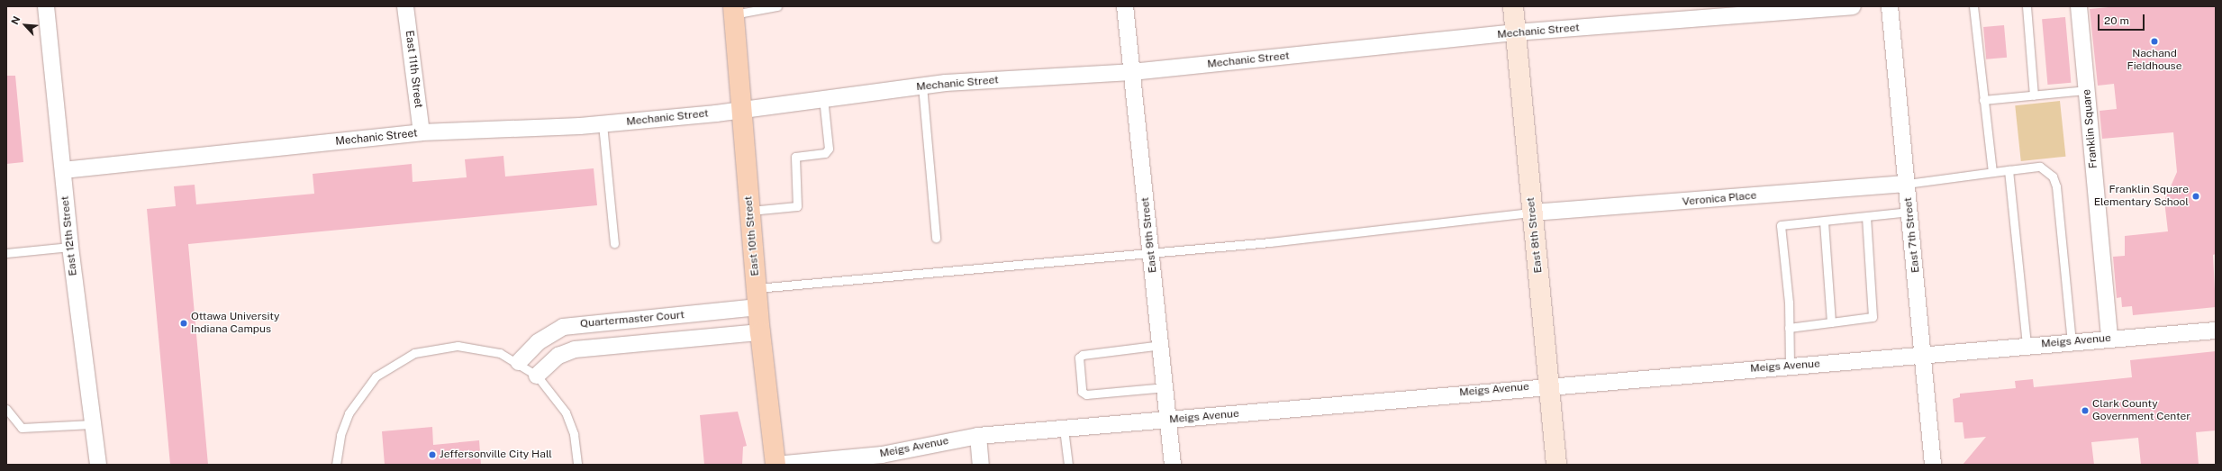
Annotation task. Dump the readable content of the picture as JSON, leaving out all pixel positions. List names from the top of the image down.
{
  "streets": {
    "main road": ["East 8th Street", "East 10th Street"],
    "street": [
      "Mechanic Street",
      "East 11th Street",
      "Franklin Square",
      "Veronica Place",
      "East 9th Street",
      "East 7th Street",
      "East 12th Street",
      "Quartermaster Court",
      "Meigs Avenue"
    ]
  },
  "crossings": [
    ["Mechanic Street", "East 11th Street"],
    ["Mechanic Street", "East 9th Street"],
    ["Mechanic Street", "East 8th Street"],
    ["Mechanic Street", "East 12th Street"],
    ["Mechanic Street", "East 10th Street"],
    ["Franklin Square", "Meigs Avenue"],
    ["Veronica Place", "East 8th Street"],
    ["Veronica Place", "East 7th Street"],
    ["East 9th Street", "Meigs Avenue"],
    ["East 8th Street", "Meigs Avenue"],
    ["East 7th Street", "Meigs Avenue"],
    ["East 10th Street", "Quartermaster Court"],
    ["East 10th Street", "Meigs Avenue"]
  ],
  "places": [
    "Nachand Fieldhouse",
    "Franklin Square Elementary School",
    "Ottawa University Indiana Campus",
    "Clark County Government Center",
    "Jeffersonville City Hall"
  ],
  "scale_bar": "20 m",
  "north": "top left"
}
